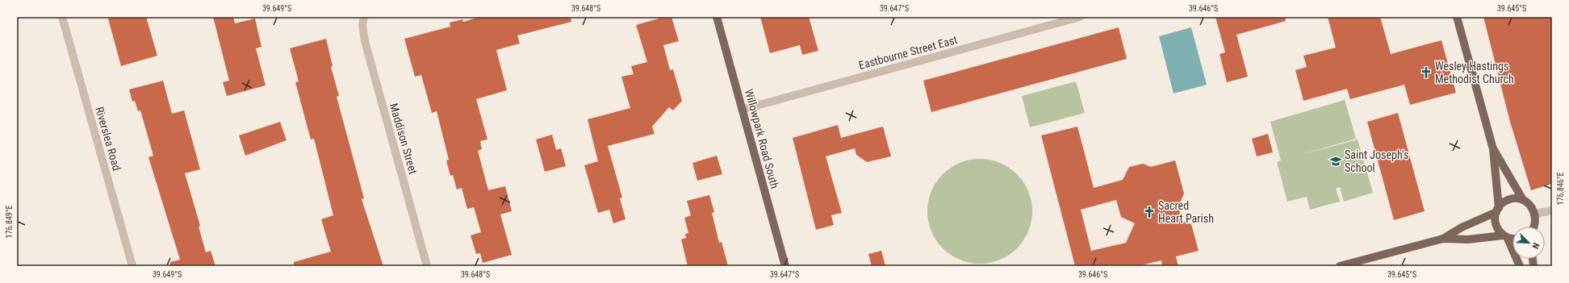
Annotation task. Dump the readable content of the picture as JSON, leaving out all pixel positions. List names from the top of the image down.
{
  "streets": {
    "main road": ["Willowpark Road South"],
    "street": ["Eastbourne Street East", "Riverslea Road", "Maddison Street"]
  },
  "crossings": [
    ["Eastbourne Street East", "Willowpark Road South"]
  ],
  "places": {
    "church": ["Wesley Hastings Methodist Church", "Sacred Heart Parish"],
    "school or university": ["Saint Joseph's School"]
  },
  "north": "bottom right",
  "coordinates": [
    "39.649°S",
    "39.648°S",
    "39.647°S",
    "39.646°S",
    "39.645°S",
    "176.846°E",
    "176.849°E"
  ]
}
